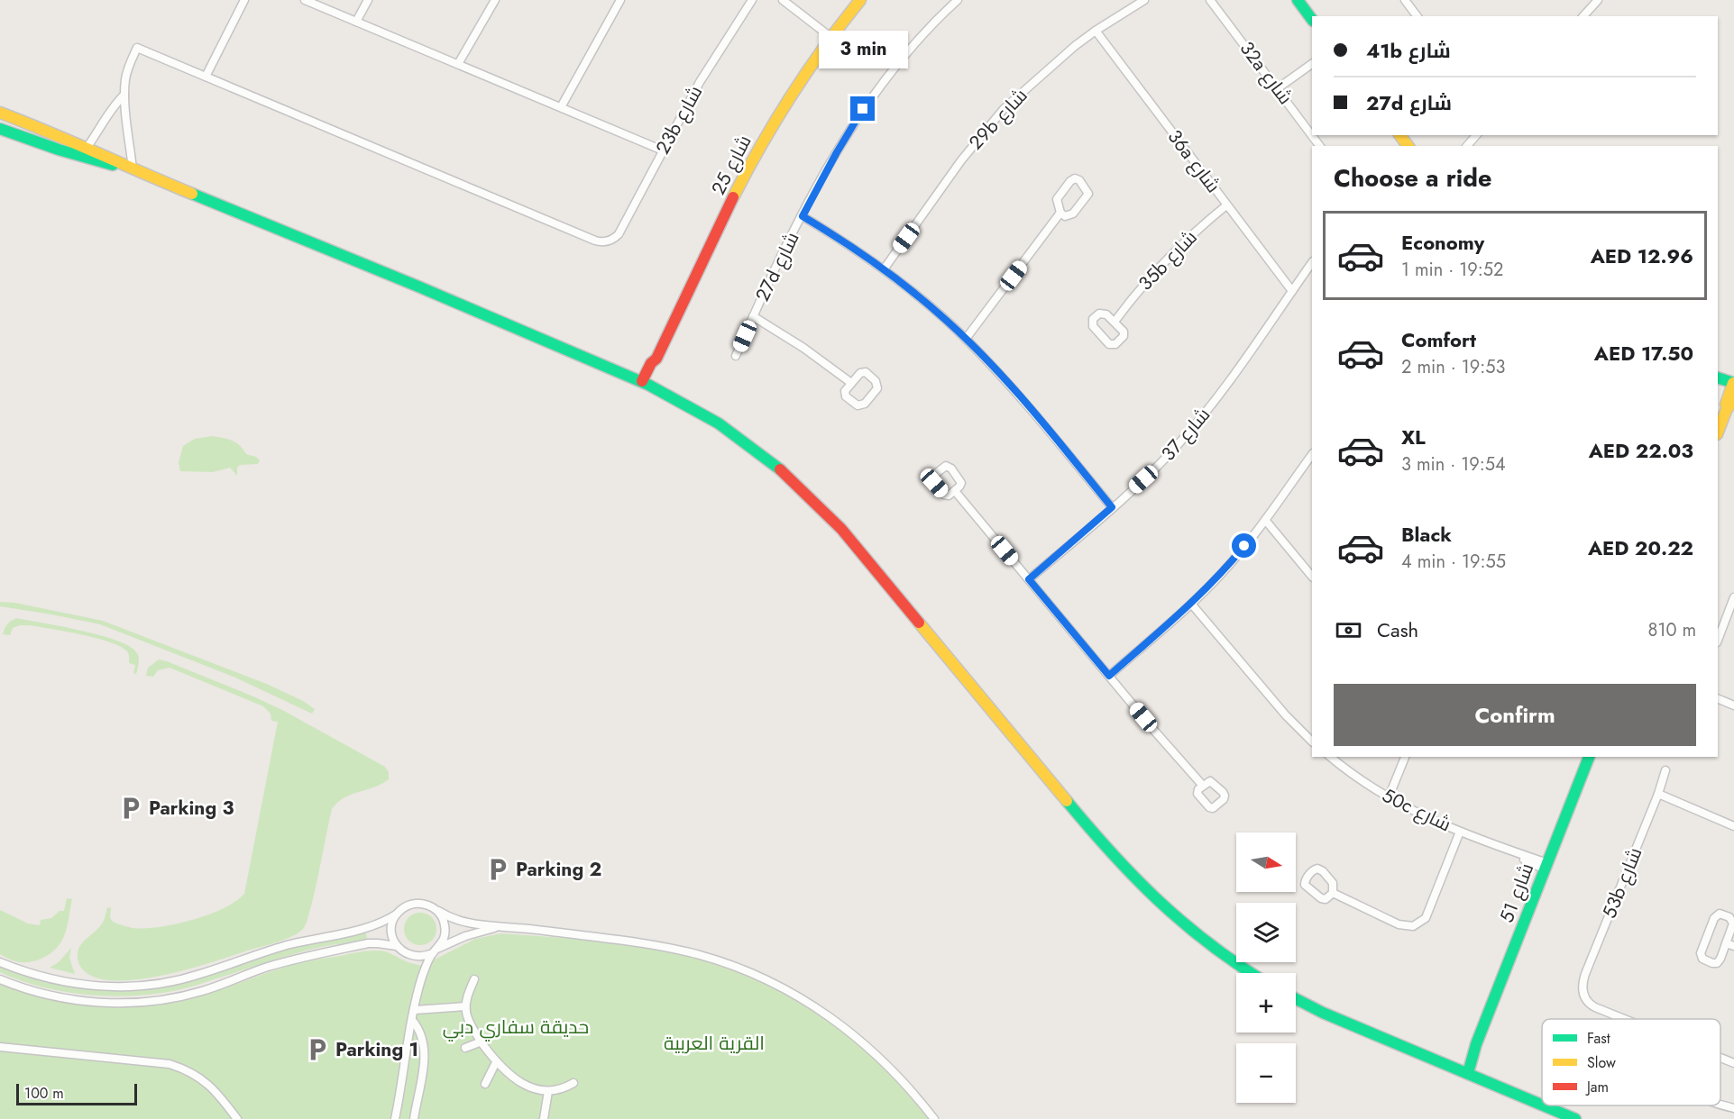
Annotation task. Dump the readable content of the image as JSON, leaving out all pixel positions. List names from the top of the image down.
{
  "streets": {
    "street": [
      "32a شارع",
      "29b شارع",
      "23b شارع",
      "36a شارع",
      "شارع 25",
      "35b شارع",
      "27d شارع",
      "شارع 37",
      "50c شارع",
      "53b شارع",
      "شارع 51"
    ]
  },
  "crossings": [
    ["29b شارع", "36a شارع"],
    ["36a شارع", "35b شارع"],
    ["36a شارع", "شارع 37"],
    ["50c شارع", "شارع 51"]
  ],
  "parks": ["حديقة سفاري دبي", "القرية العربية"],
  "places": {
    "parking": ["Parking 3", "Parking 2", "Parking 1"]
  },
  "legend": ["Fast", "Slow", "Jam"],
  "scale_bar": "100 m",
  "north": "right",
  "page": {
    "banner": ["41b شارع", "27d شارع"],
    "bubble": "3 min",
    "heading": "Choose a ride",
    "list": [
      {
        "name": "Economy",
        "note": "1 min · 19:52",
        "value": "AED 12.96"
      },
      {
        "name": "Comfort",
        "note": "2 min · 19:53",
        "value": "AED 17.50"
      },
      {
        "name": "XL",
        "note": "3 min · 19:54",
        "value": "AED 22.03"
      },
      {
        "name": "Black",
        "note": "4 min · 19:55",
        "value": "AED 20.22"
      }
    ],
    "pay": ["Cash", "810 m"],
    "buttons": "Confirm",
    "map_buttons": ["+", "−"],
    "scale": "100 m"
  }
}
